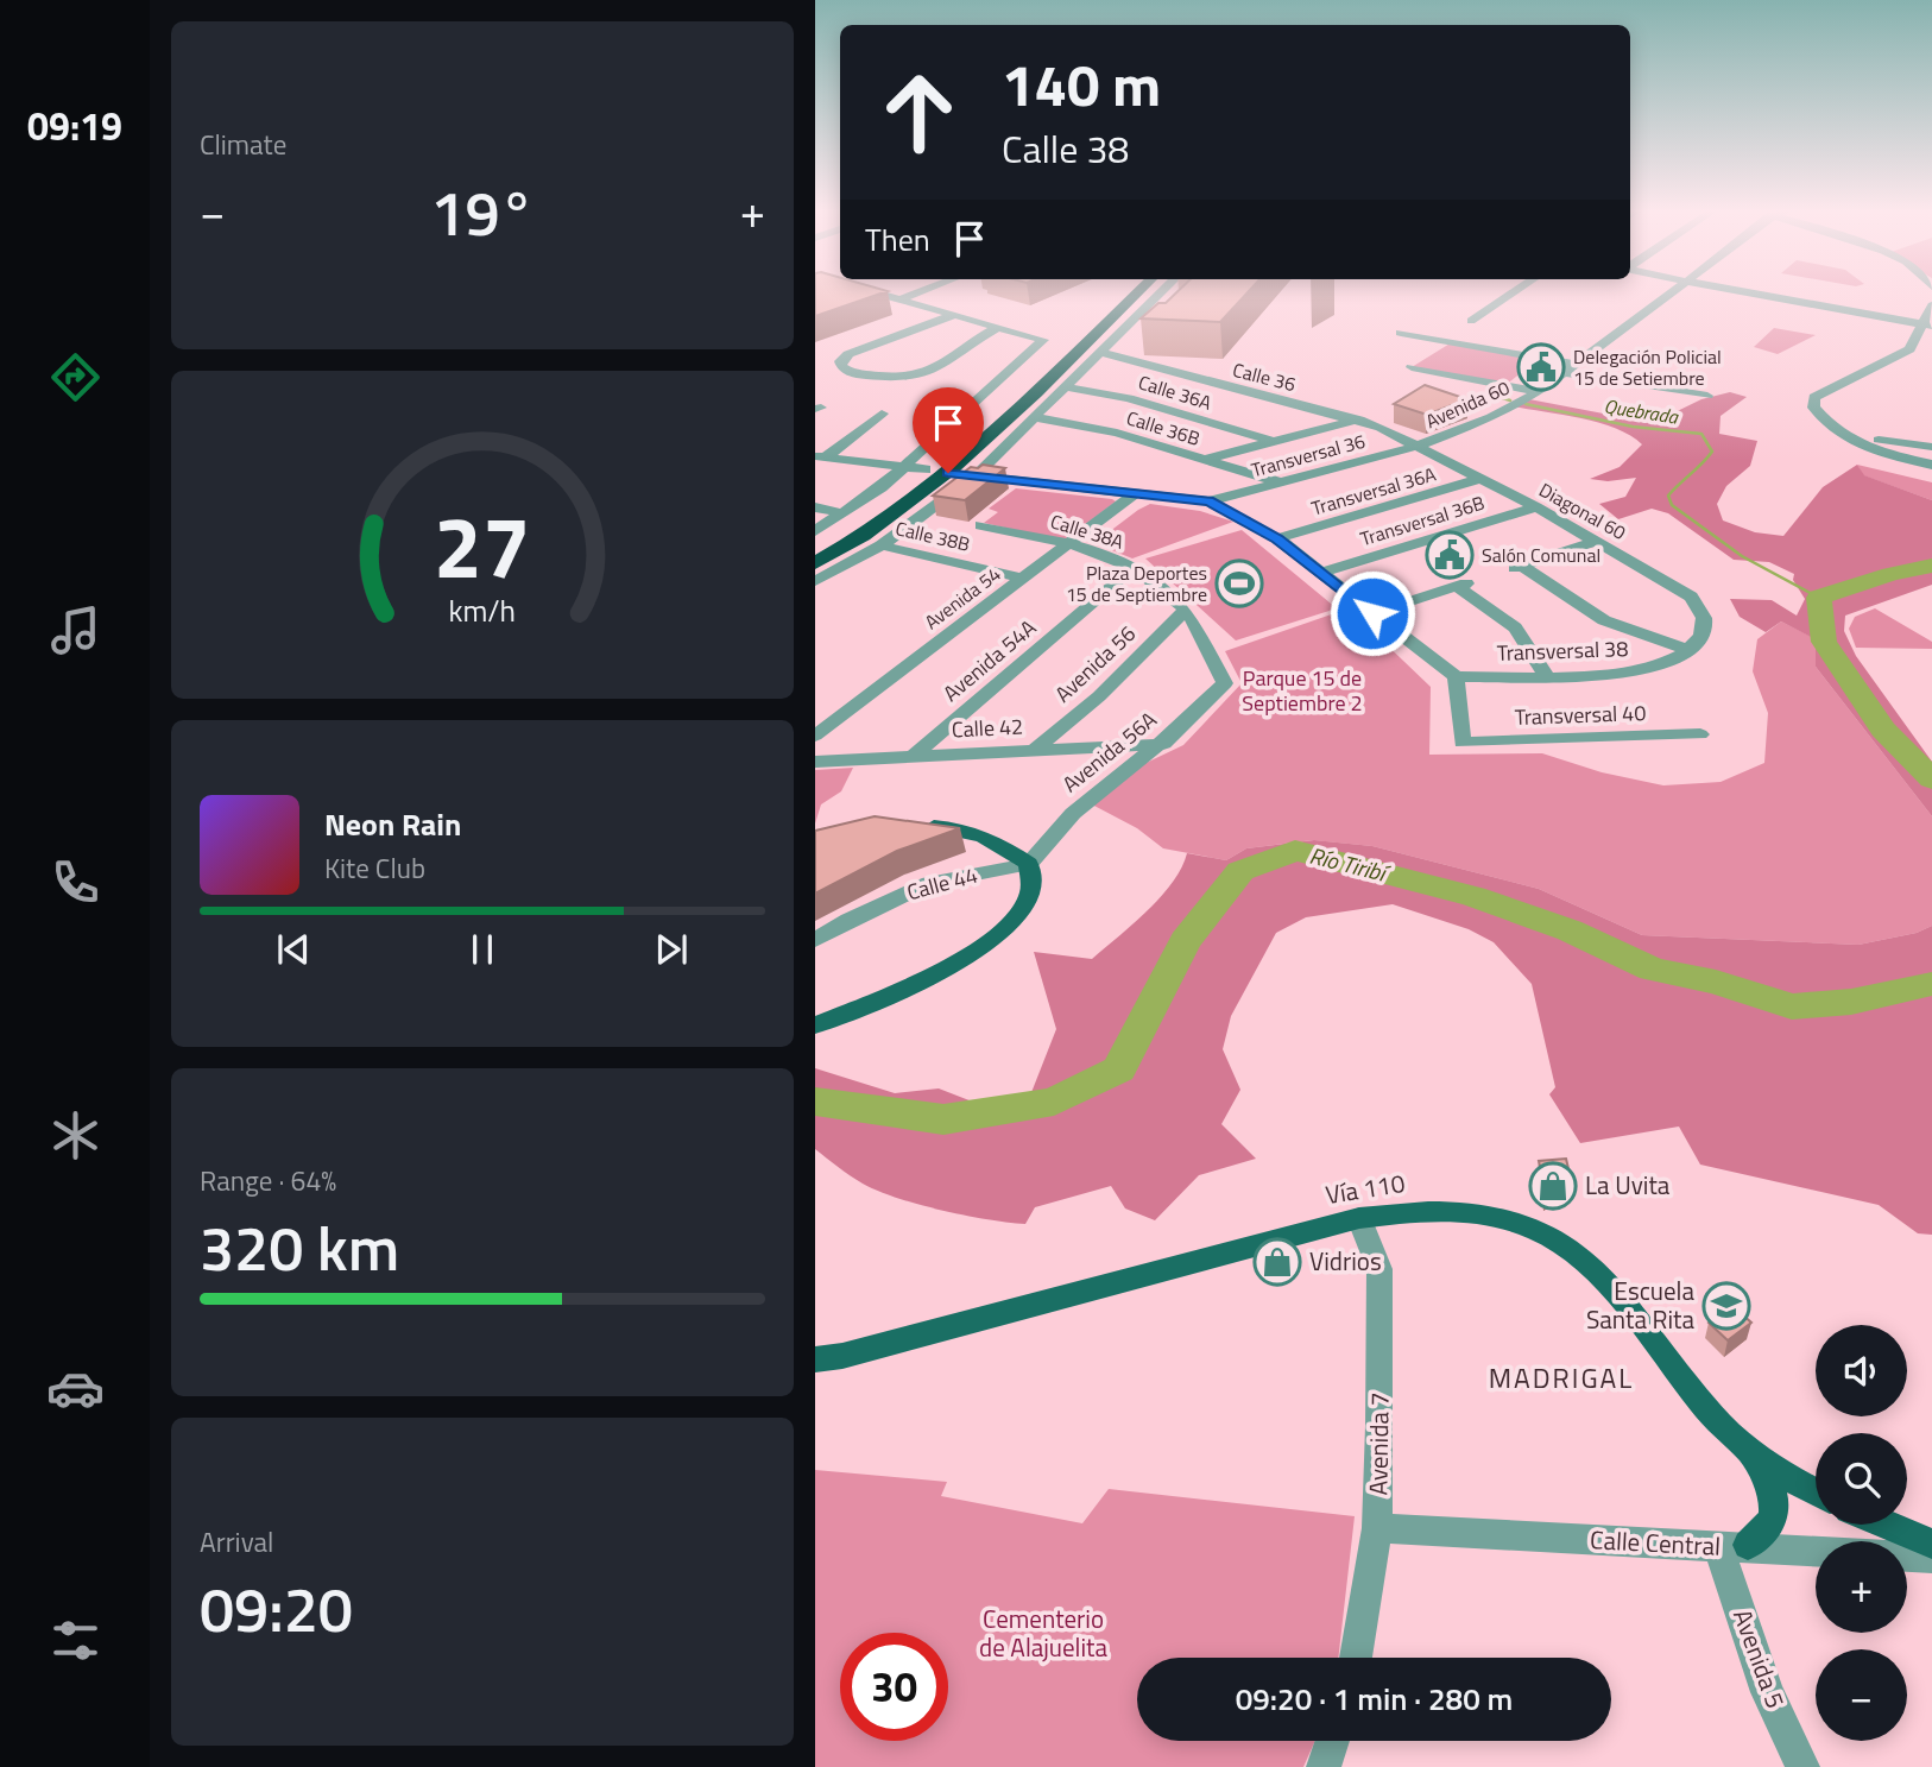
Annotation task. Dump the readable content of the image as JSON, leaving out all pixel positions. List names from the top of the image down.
{
  "streets": {
    "main road": ["Vía 110"],
    "street": [
      "Calle 36",
      "Calle 36A",
      "Avenida 60",
      "Calle 36B",
      "Transversal 36",
      "Transversal 36A",
      "Diagonal 60",
      "Transversal 36B",
      "Calle 38A",
      "Calle 38B",
      "Avenida 54",
      "Transversal 38",
      "Avenida 54A",
      "Avenida 56",
      "Transversal 40",
      "Calle 42",
      "Avenida 56A",
      "Calle 44",
      "Avenida 7",
      "Calle Central",
      "Avenida 5"
    ]
  },
  "crossings": [
    ["Calle 36", "Avenida 60"],
    ["Calle 36", "Transversal 36"],
    ["Calle 36", "Diagonal 60"],
    ["Avenida 60", "Transversal 36"],
    ["Avenida 60", "Diagonal 60"],
    ["Calle 36B", "Transversal 36"],
    ["Transversal 36", "Diagonal 60"],
    ["Transversal 36A", "Diagonal 60"],
    ["Diagonal 60", "Transversal 36B"],
    ["Diagonal 60", "Transversal 38"],
    ["Calle 38A", "Avenida 54"],
    ["Calle 38A", "Avenida 54A"],
    ["Calle 38A", "Avenida 56"],
    ["Calle 38A", "Avenida 56A"],
    ["Calle 38B", "Avenida 54"],
    ["Transversal 38", "Transversal 40"],
    ["Avenida 54A", "Calle 42"],
    ["Avenida 56", "Calle 42"],
    ["Calle 42", "Avenida 56A"],
    ["Avenida 56A", "Calle 44"],
    ["Vía 110", "Avenida 7"],
    ["Avenida 7", "Calle Central"],
    ["Calle Central", "Avenida 5"]
  ],
  "districts": ["MADRIGAL"],
  "water": ["Quebrada", "Río Tiribí"],
  "parks": ["Parque 15 de Septiembre 2", "Cementerio de Alajuelita"],
  "places": {
    "public building": ["Delegación Policial 15 de Setiembre", "Salón Comunal"],
    "sports": ["Plaza Deportes 15 de Septiembre"],
    "shop": ["La Uvita", "Vidrios"],
    "school or university": ["Escuela Santa Rita"]
  },
  "page": {
    "tabs": "09:19",
    "tile": [
      "Climate",
      ["Range · 64%", "320 km"],
      ["Arrival", "09:20"]
    ],
    "turn": ["140 m", "Calle 38"],
    "heat": ["−", "19°", "+"],
    "then": "Then",
    "song": ["Neon Rain", "Kite Club"],
    "map_buttons": ["+", "−"],
    "limit": "30",
    "trip": "09:20 · 1 min · 280 m",
    "gauge": ["27", "km/h"]
  }
}
